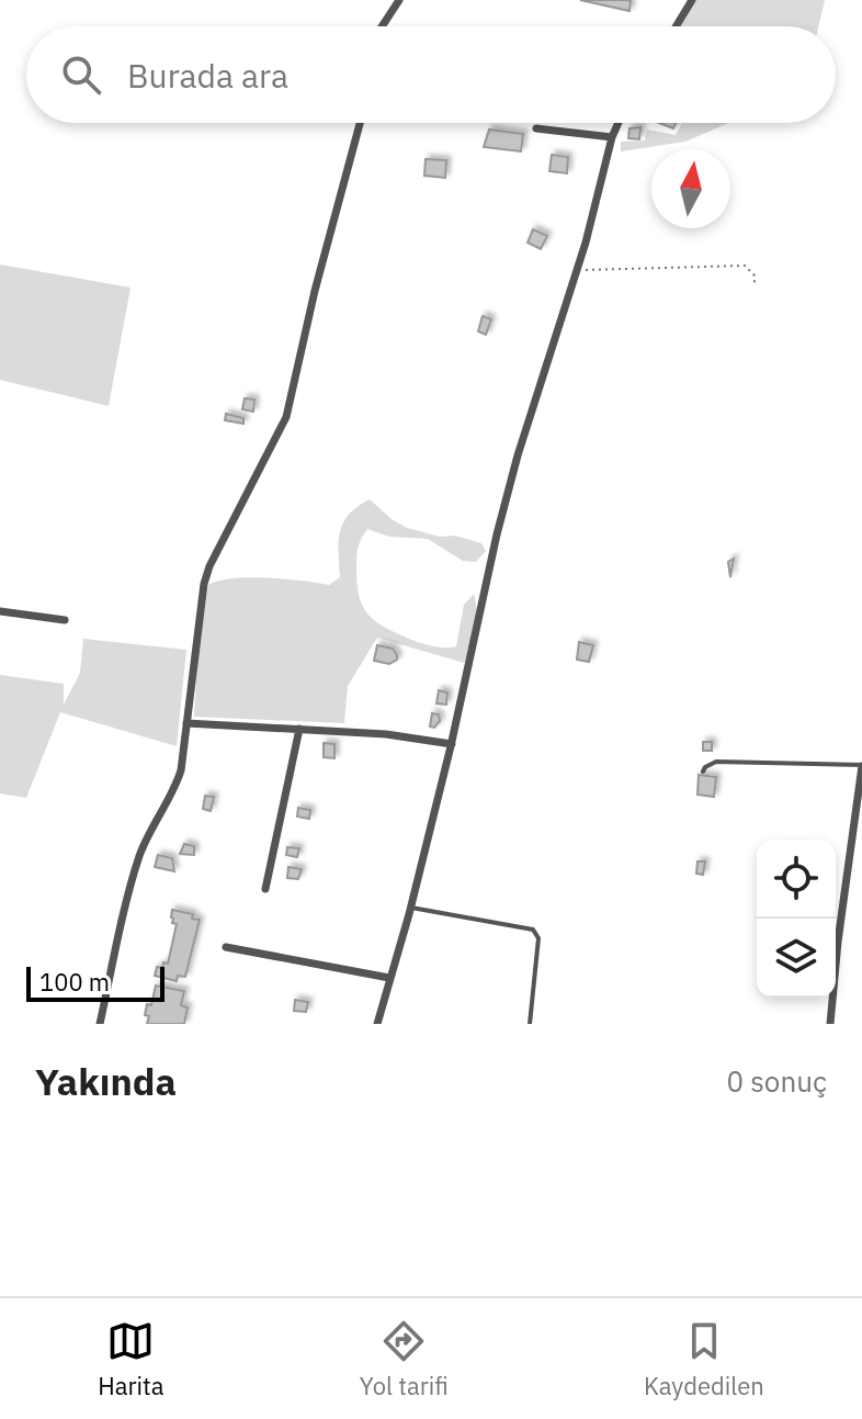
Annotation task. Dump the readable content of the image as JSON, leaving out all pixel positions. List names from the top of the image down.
{
  "scale_bar": "100 m",
  "north": "top",
  "page": {
    "search": "Burada ara",
    "scale": "100 m",
    "heading": ["Yakında", "0 sonuç"],
    "nav": ["Harita", "Yol tarifi", "Kaydedilen"]
  }
}
